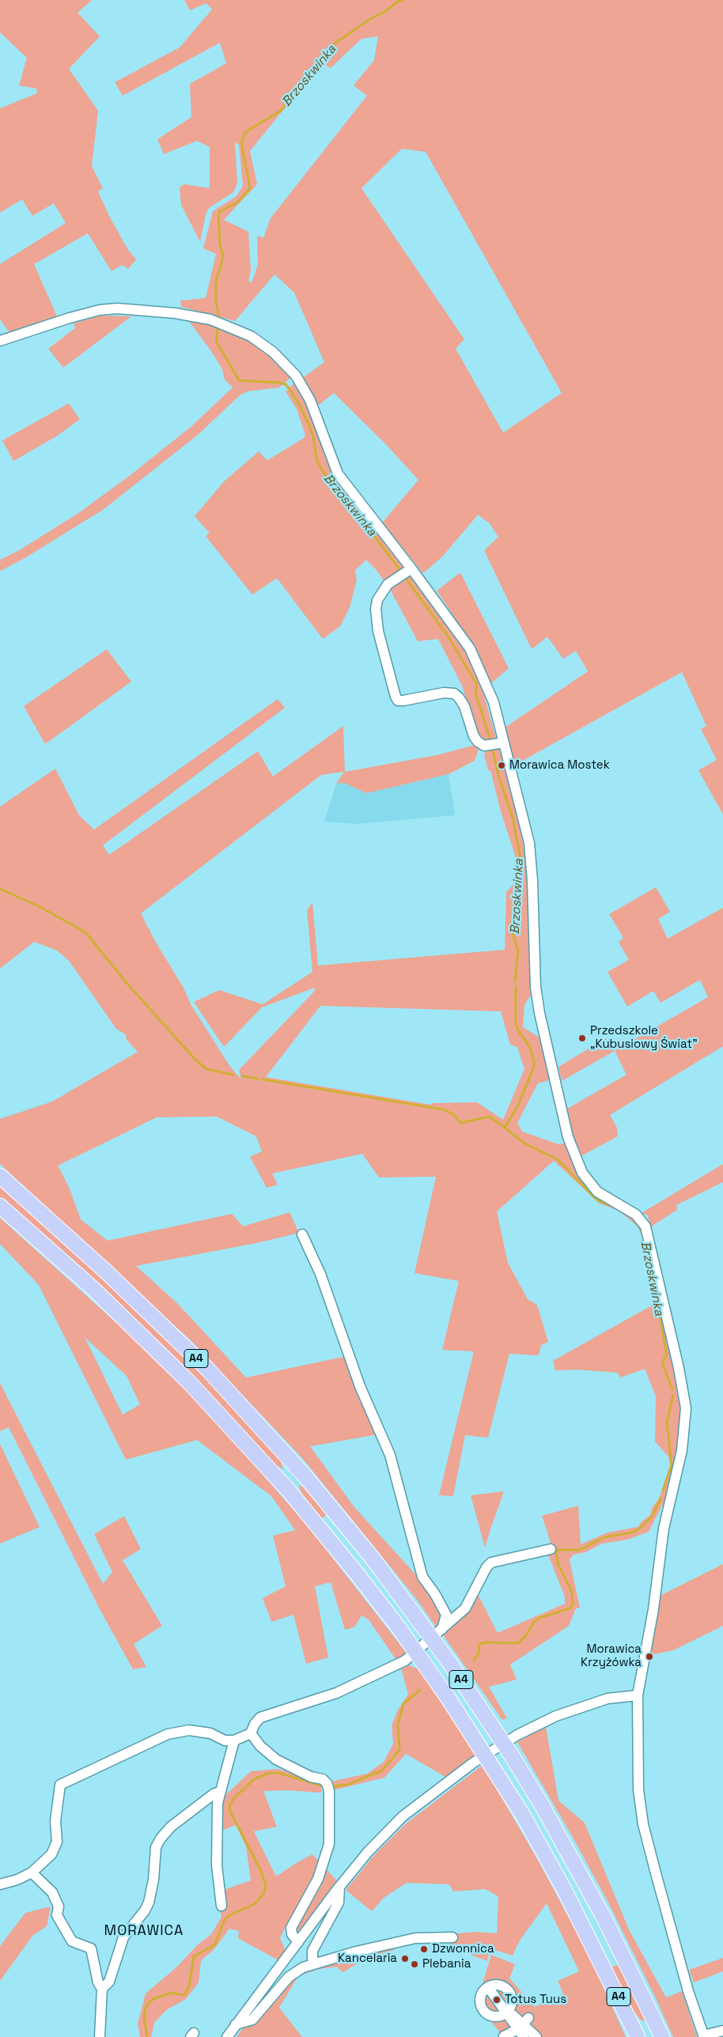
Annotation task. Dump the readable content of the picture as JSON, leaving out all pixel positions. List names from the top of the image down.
{
  "streets": {
    "highway": ["A4"]
  },
  "districts": ["MORAWICA"],
  "water": ["Brzoskwinka"],
  "places": [
    "Morawica Mostek",
    "Przedszkole „Kubusiowy Świat”",
    "Morawica Krzyżówka",
    "Dzwonnica",
    "Kancelaria",
    "Plebania",
    "Totus Tuus"
  ]
}
